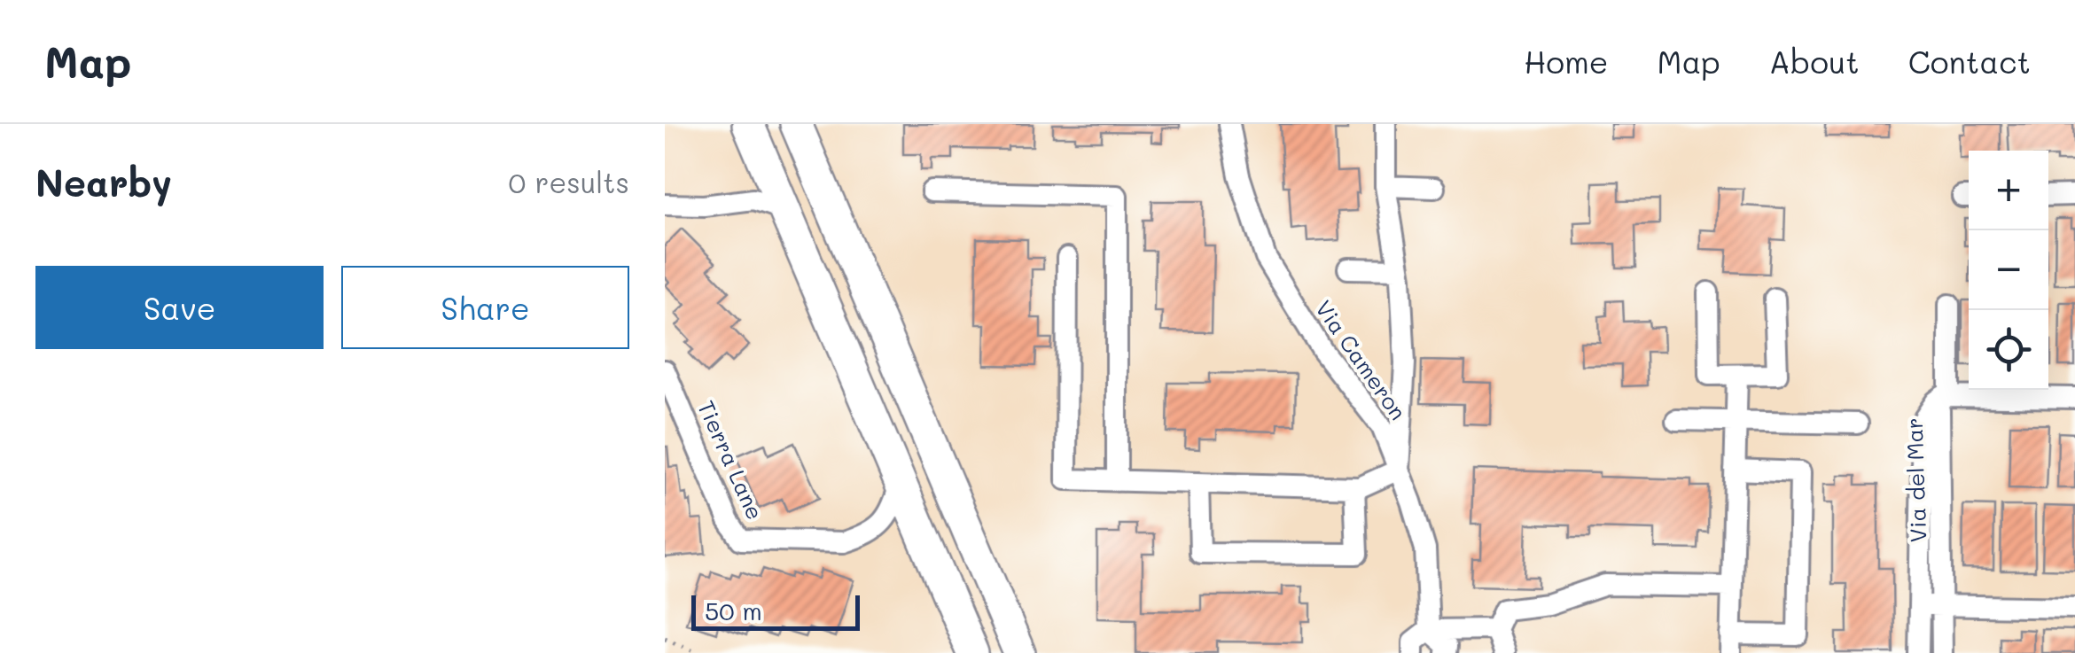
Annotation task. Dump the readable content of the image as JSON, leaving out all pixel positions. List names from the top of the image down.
{
  "streets": {
    "street": ["Via Cameron", "Tierra Lane", "Via del Mar"]
  },
  "scale_bar": "50 m",
  "page": {
    "header": "Map",
    "nav": [
      "Home",
      "Map",
      "About",
      "Contact"
    ],
    "heading": ["Nearby", "0 results"],
    "map_buttons": ["+", "−"],
    "buttons": ["Save", "Share"],
    "scale": "50 m"
  }
}
